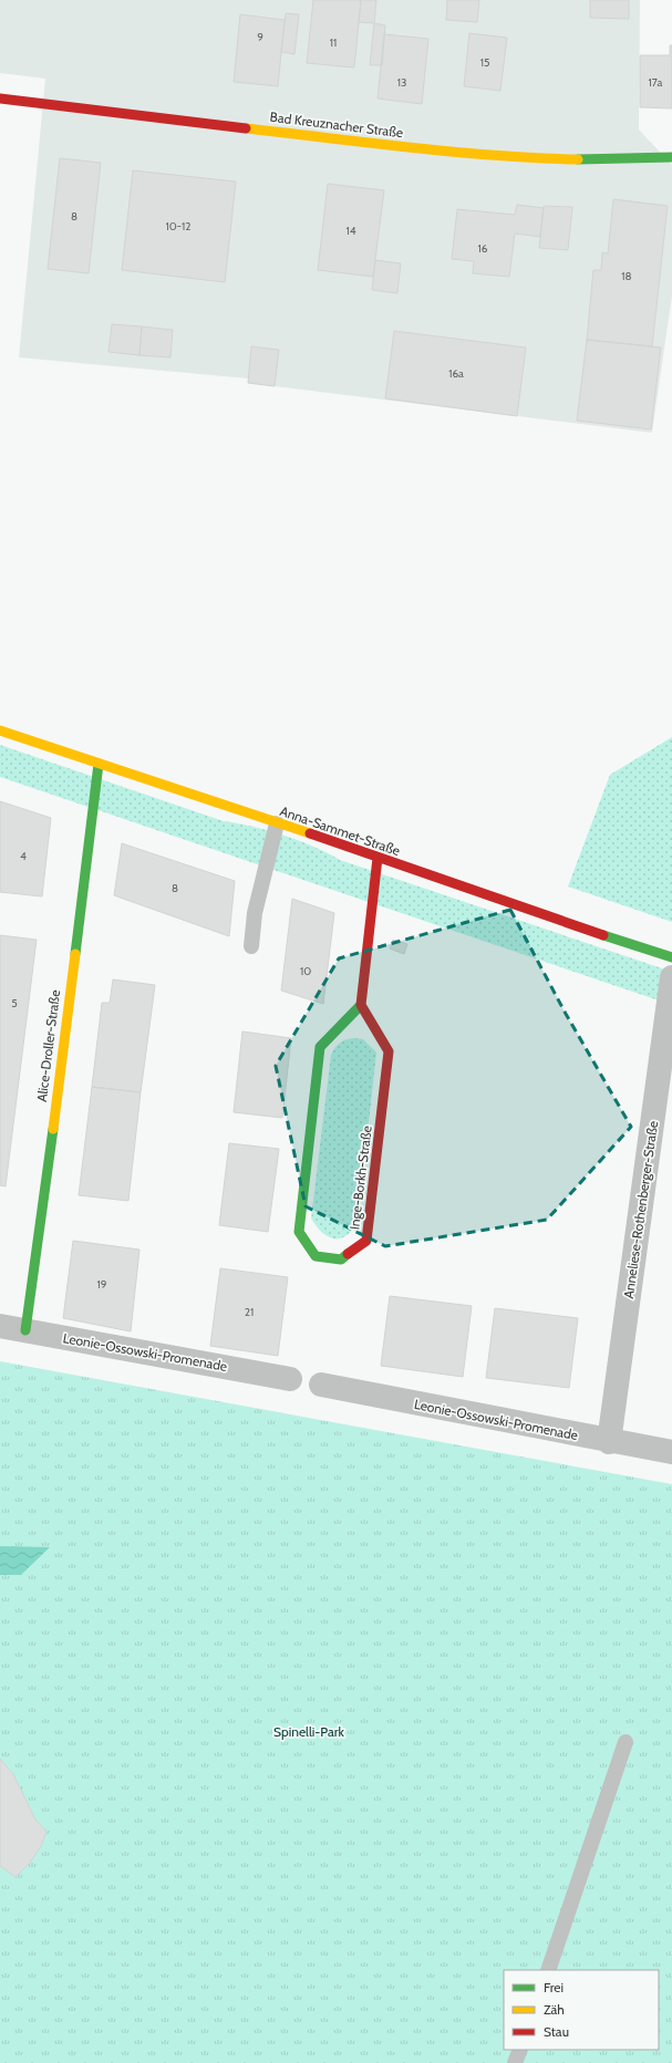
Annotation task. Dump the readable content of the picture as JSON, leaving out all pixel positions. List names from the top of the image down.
{
  "streets": {
    "street": [
      "Bad Kreuznacher Straße",
      "Anna-Sammet-Straße",
      "Alice-Droller-Straße",
      "Inge-Borkh-Straße",
      "Anneliese-Rothenberger-Straße",
      "Leonie-Ossowski-Promenade"
    ]
  },
  "crossings": [
    ["Anna-Sammet-Straße", "Alice-Droller-Straße"],
    ["Alice-Droller-Straße", "Leonie-Ossowski-Promenade"],
    ["Anneliese-Rothenberger-Straße", "Leonie-Ossowski-Promenade"]
  ],
  "parks": ["Spinelli-Park"],
  "house_numbers": [
    "9",
    "11",
    "15",
    "13",
    "17a",
    "8",
    "10-12",
    "14",
    "16",
    "18",
    "16a",
    "4",
    "8",
    "10",
    "5",
    "19",
    "21"
  ],
  "legend": ["Frei", "Zäh", "Stau"]
}
